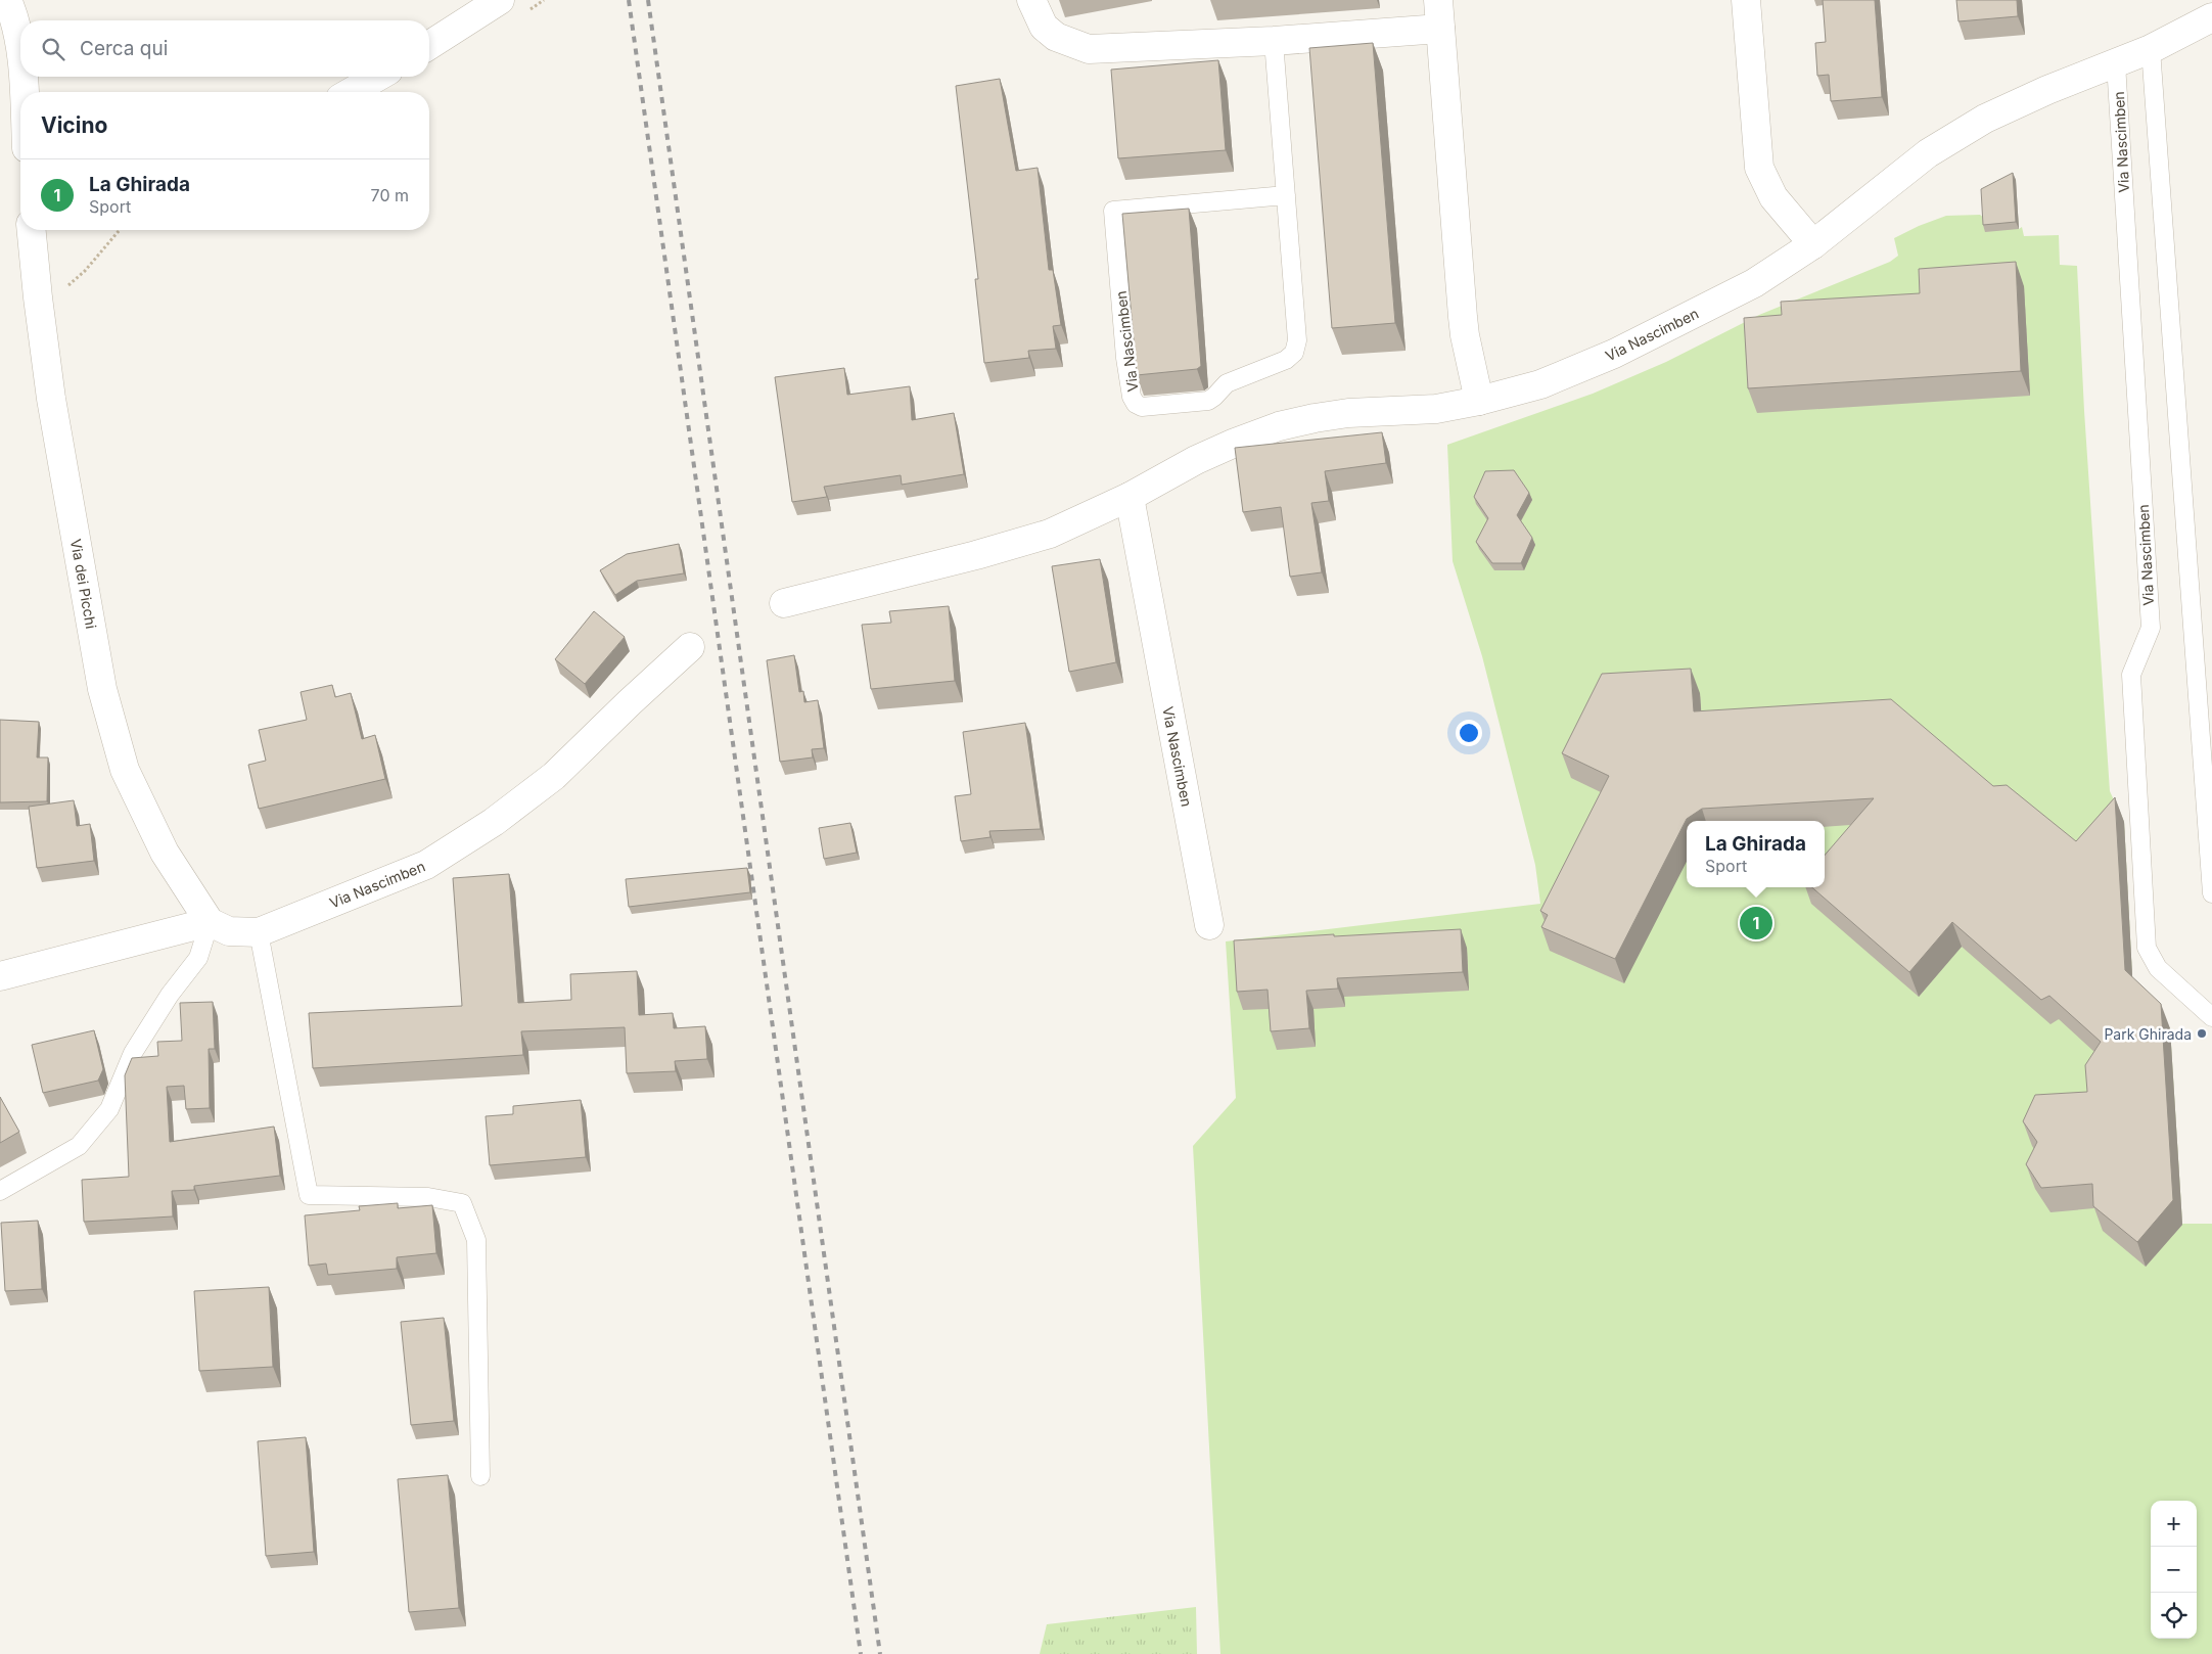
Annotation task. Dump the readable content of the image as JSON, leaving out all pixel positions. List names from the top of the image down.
{
  "streets": {
    "street": ["Via Nascimben", "Via dei Picchi"]
  },
  "crossings": [
    ["Via Nascimben", "Via dei Picchi"]
  ],
  "places": ["Park Ghirada"],
  "page": {
    "search": "Cerca qui",
    "heading": "Vicino",
    "list": [
      {
        "mark": "1",
        "name": "La Ghirada",
        "note": "Sport",
        "value": "70 m"
      }
    ],
    "popup": ["La Ghirada", "Sport"],
    "pins": "1",
    "map_buttons": ["+", "−"]
  }
}
